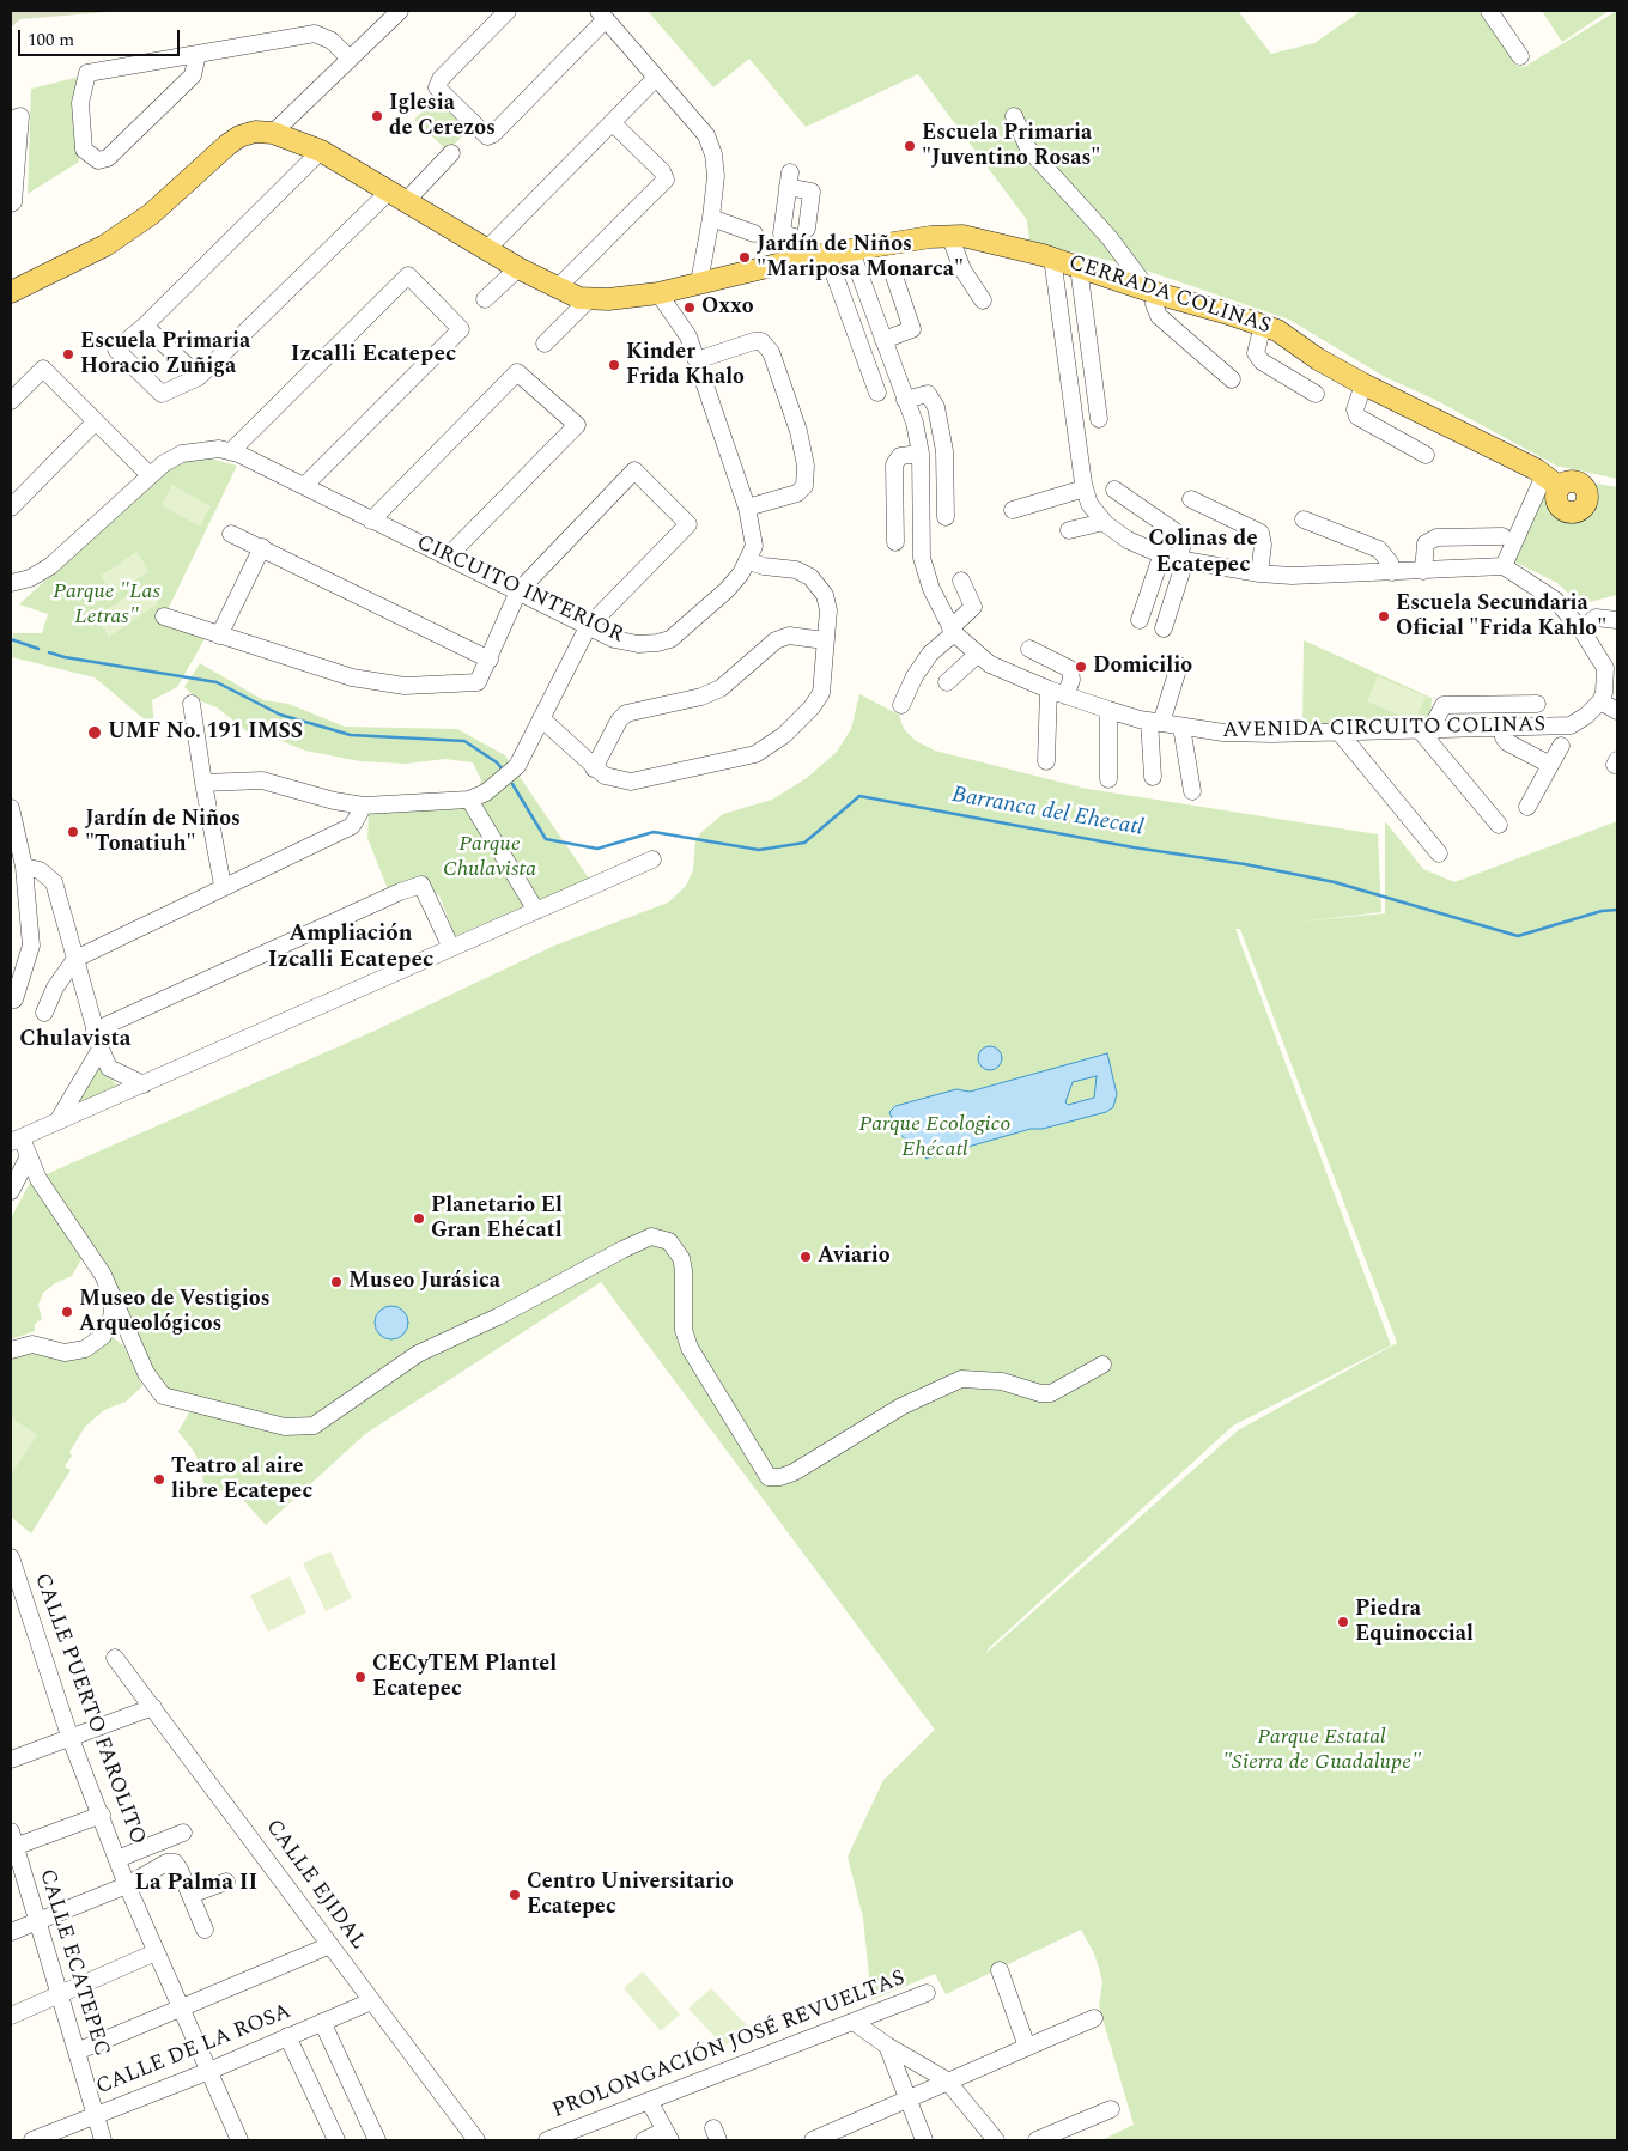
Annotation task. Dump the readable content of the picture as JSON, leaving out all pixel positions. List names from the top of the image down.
{
  "streets": {
    "main road": ["CERRADA COLINAS"],
    "street": [
      "CIRCUITO INTERIOR",
      "AVENIDA CIRCUITO COLINAS",
      "CALLE PUERTO FAROLITO",
      "CALLE EJIDAL",
      "CALLE ECATEPEC",
      "PROLONGACIÓN JOSÉ REVUELTAS",
      "CALLE DE LA ROSA"
    ]
  },
  "crossings": [
    ["CERRADA COLINAS", "AVENIDA CIRCUITO COLINAS"],
    ["CALLE PUERTO FAROLITO", "CALLE DE LA ROSA"],
    ["CALLE EJIDAL", "CALLE DE LA ROSA"],
    ["CALLE ECATEPEC", "CALLE DE LA ROSA"]
  ],
  "districts": [
    "Izcalli Ecatepec",
    "Colinas de Ecatepec",
    "Ampliación Izcalli Ecatepec",
    "Chulavista",
    "La Palma II"
  ],
  "water": ["Barranca del Ehecatl"],
  "parks": [
    "Parque \"Las Letras\"",
    "Parque Chulavista",
    "Parque Ecologico Ehécatl",
    "Parque Estatal \"Sierra de Guadalupe\""
  ],
  "places": [
    "Iglesia de Cerezos",
    "Escuela Primaria \"Juventino Rosas\"",
    "Jardín de Niños \"Mariposa Monarca\"",
    "Oxxo",
    "Escuela Primaria Horacio Zuñiga",
    "Kinder Frida Khalo",
    "Escuela Secundaria Oficial \"Frida Kahlo\"",
    "Domicilio",
    "UMF No. 191 IMSS",
    "Jardín de Niños \"Tonatiuh\"",
    "Planetario El Gran Ehécatl",
    "Aviario",
    "Museo Jurásica",
    "Museo de Vestigios Arqueológicos",
    "Teatro al aire libre Ecatepec",
    "Piedra Equinoccial",
    "CECyTEM Plantel Ecatepec",
    "Centro Universitario Ecatepec"
  ],
  "scale_bar": "100 m"
}
